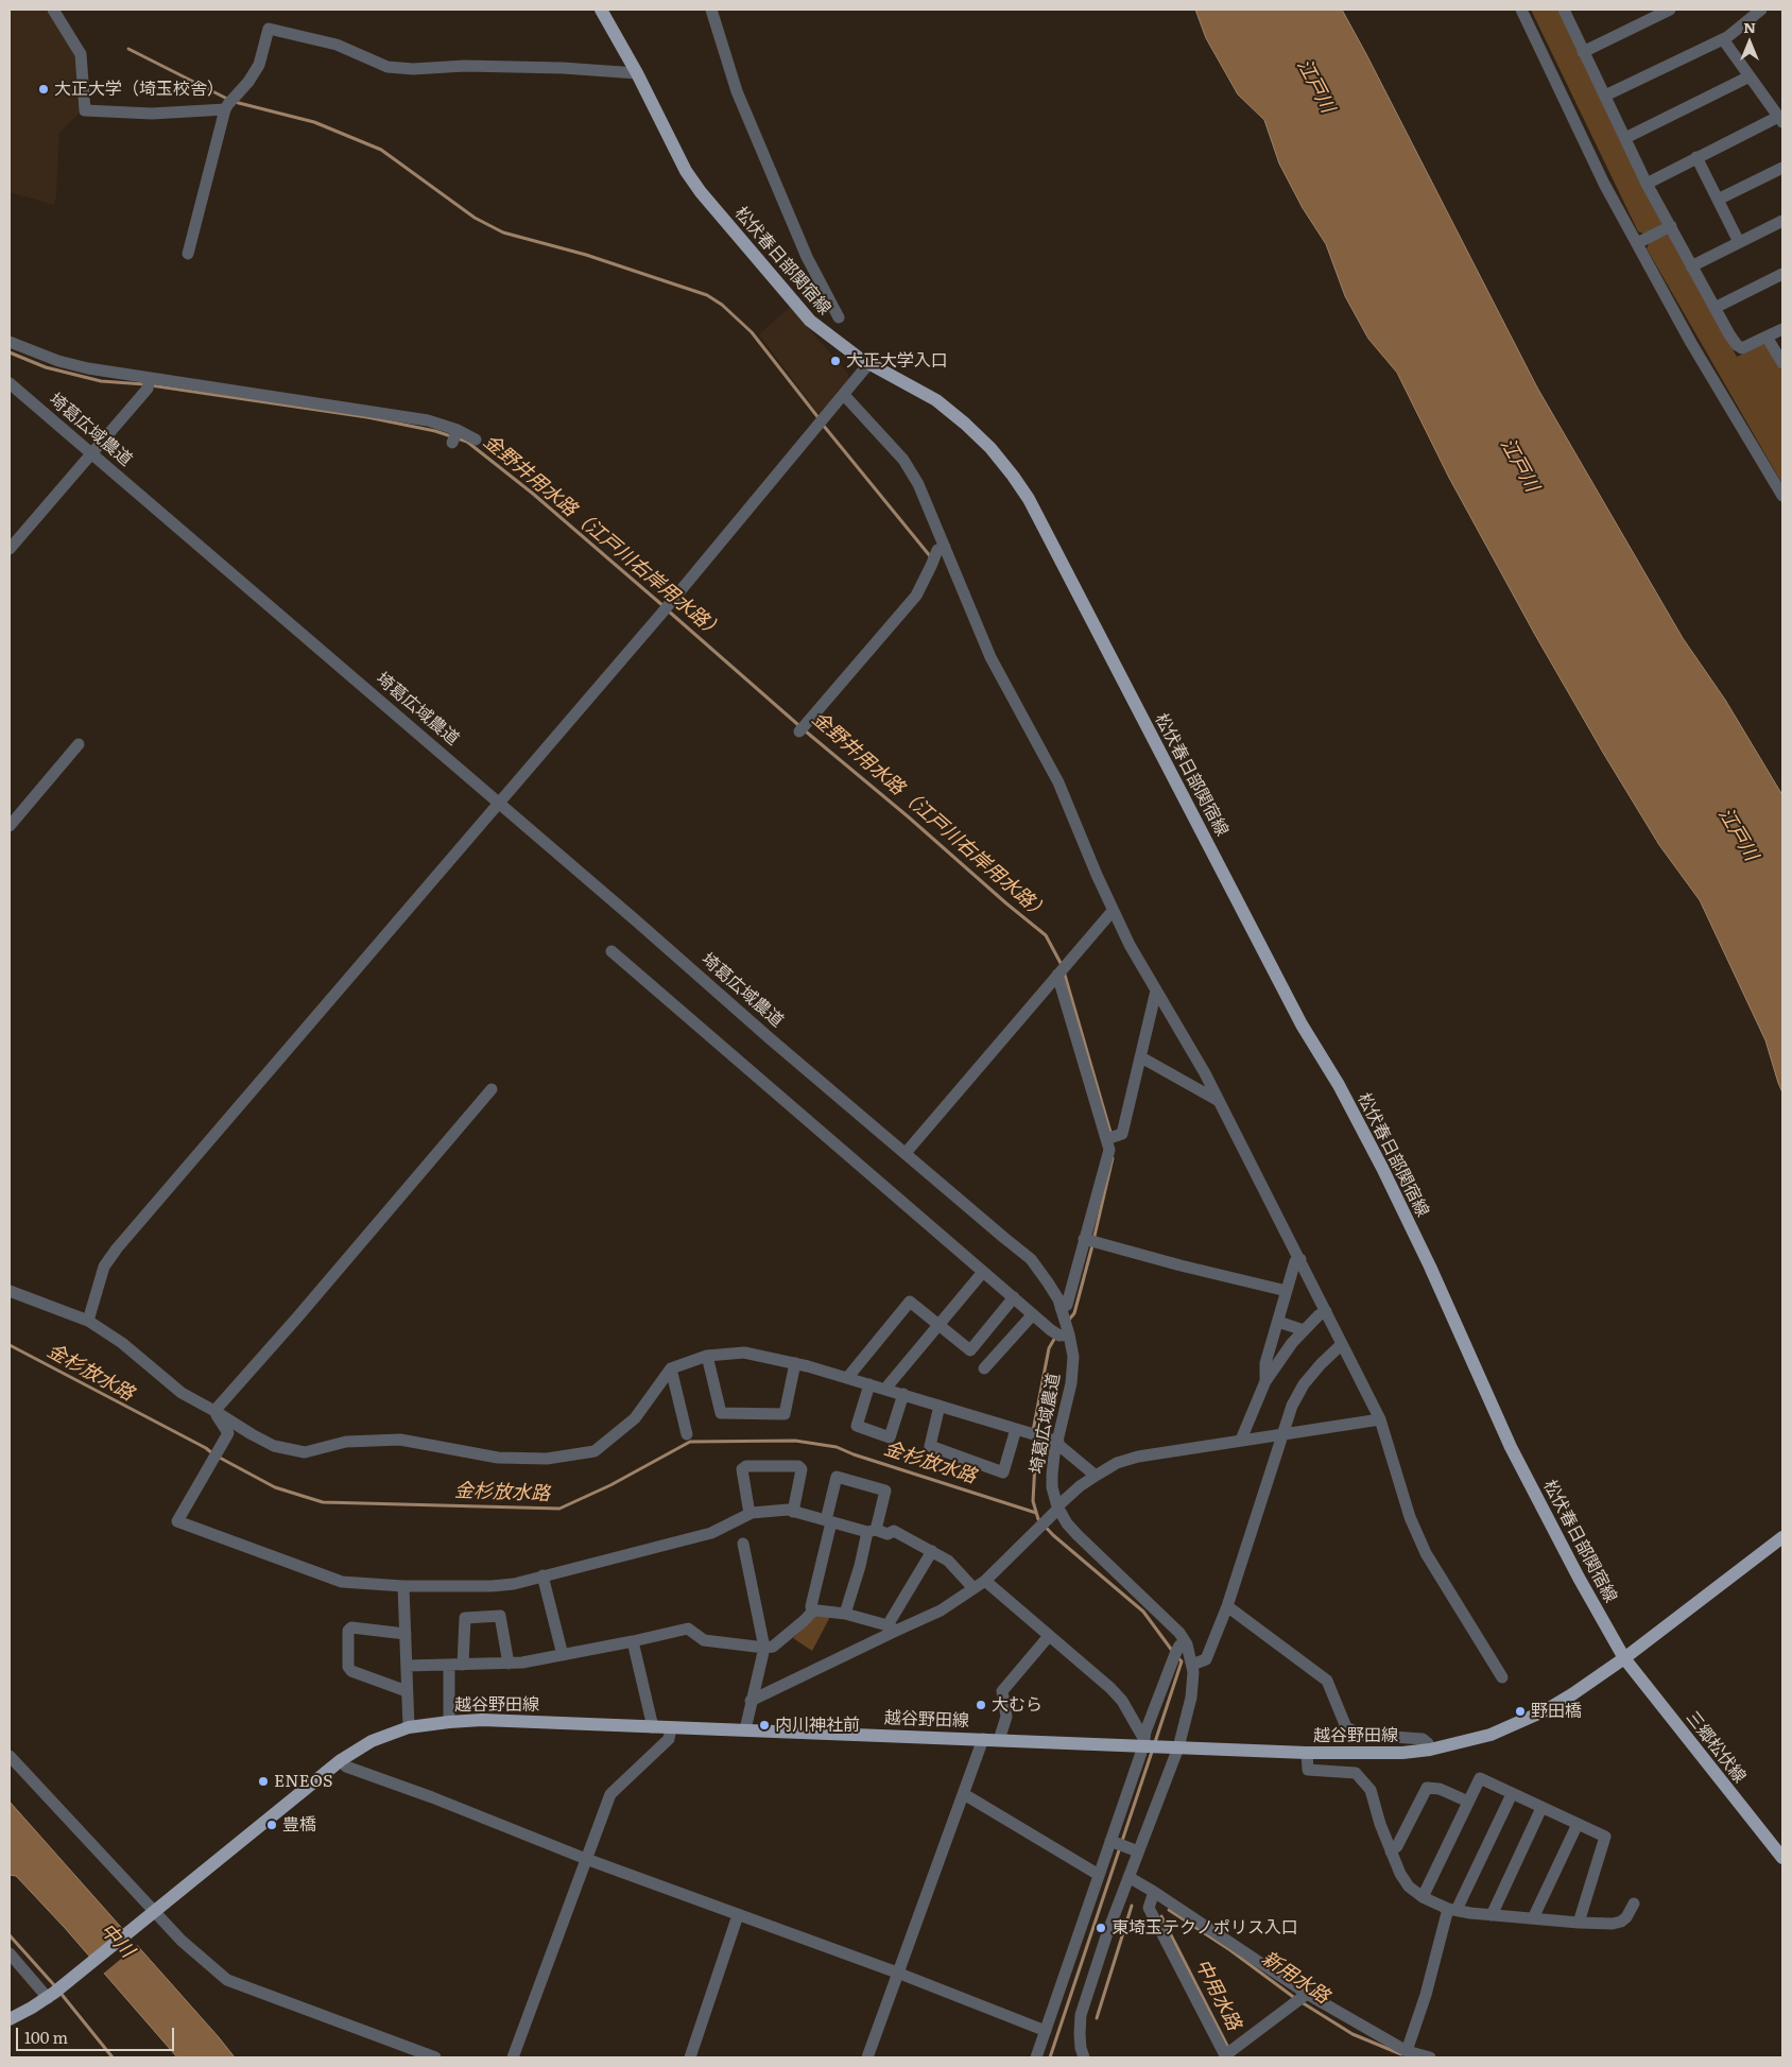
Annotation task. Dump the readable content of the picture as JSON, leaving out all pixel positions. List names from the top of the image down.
{
  "streets": {
    "main road": ["松伏春日部関宿線", "越谷野田線", "三郷松伏線"],
    "street": ["埼葛広域農道"]
  },
  "crossings": [
    ["松伏春日部関宿線", "越谷野田線"],
    ["松伏春日部関宿線", "三郷松伏線"],
    ["埼葛広域農道", "越谷野田線"],
    ["越谷野田線", "三郷松伏線"]
  ],
  "water": [
    "江戸川",
    "金野井用水路（江戸川右岸用水路）",
    "金杉放水路",
    "中川",
    "新用水路",
    "中用水路"
  ],
  "places": [
    "大正大学（埼玉校舎）",
    "大正大学入口",
    "大むら",
    "野田橋",
    "内川神社前",
    "ENEOS",
    "豊橋",
    "東埼玉テクノポリス入口"
  ],
  "scale_bar": "100 m",
  "north": "top"
}
